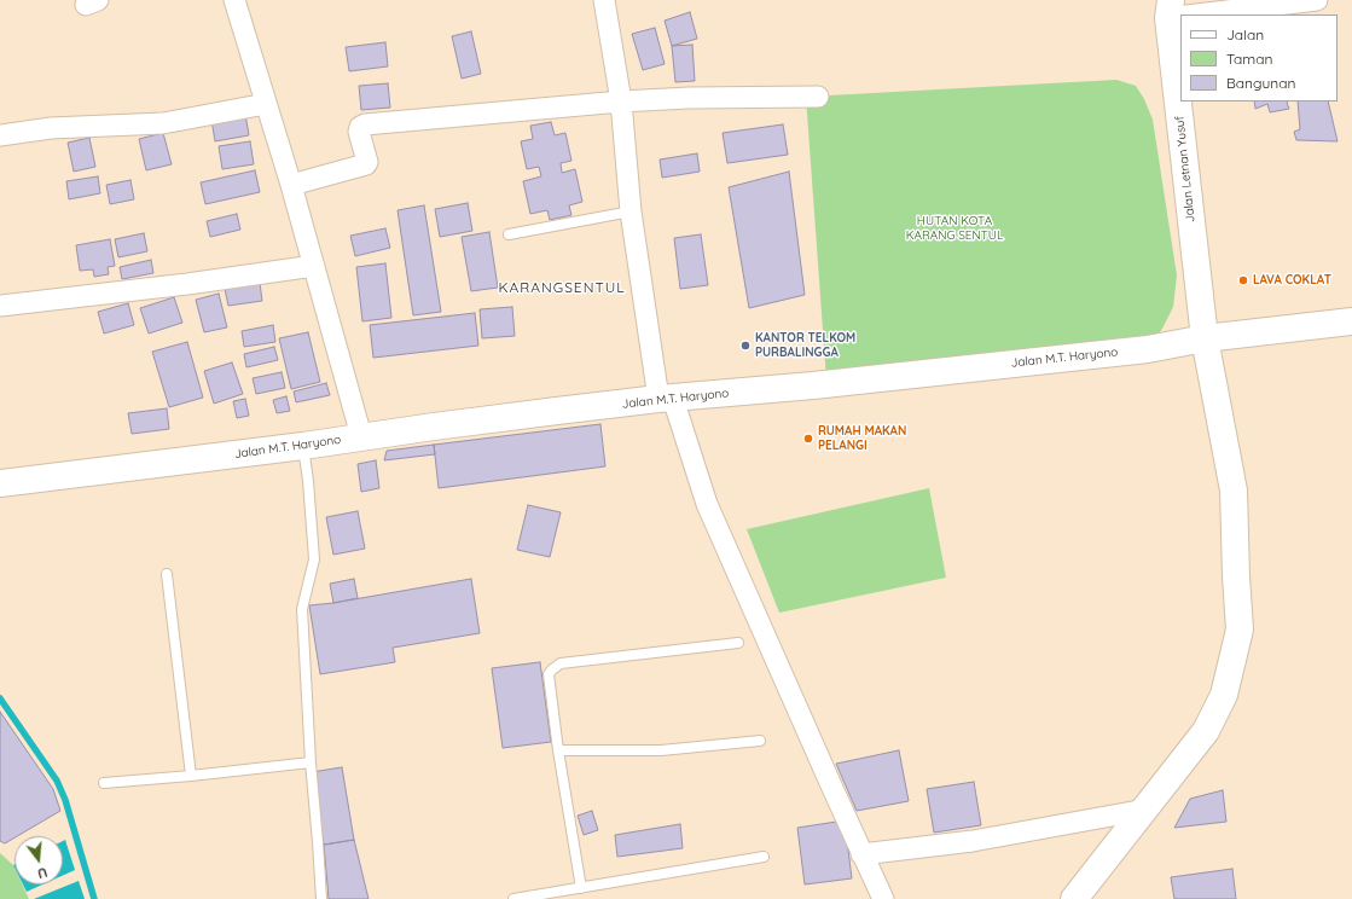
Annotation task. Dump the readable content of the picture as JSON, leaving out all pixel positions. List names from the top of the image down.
{
  "streets": {
    "main road": ["Jalan Letnan Yusuf", "Jalan M.T. Haryono"]
  },
  "crossings": [
    ["Jalan Letnan Yusuf", "Jalan M.T. Haryono"]
  ],
  "districts": ["KARANGSENTUL"],
  "parks": ["HUTAN KOTA KARANG SENTUL"],
  "places": ["LAVA COKLAT", "KANTOR TELKOM PURBALINGGA", "RUMAH MAKAN PELANGI"],
  "legend": ["Jalan", "Taman", "Bangunan"],
  "north": "bottom"
}
